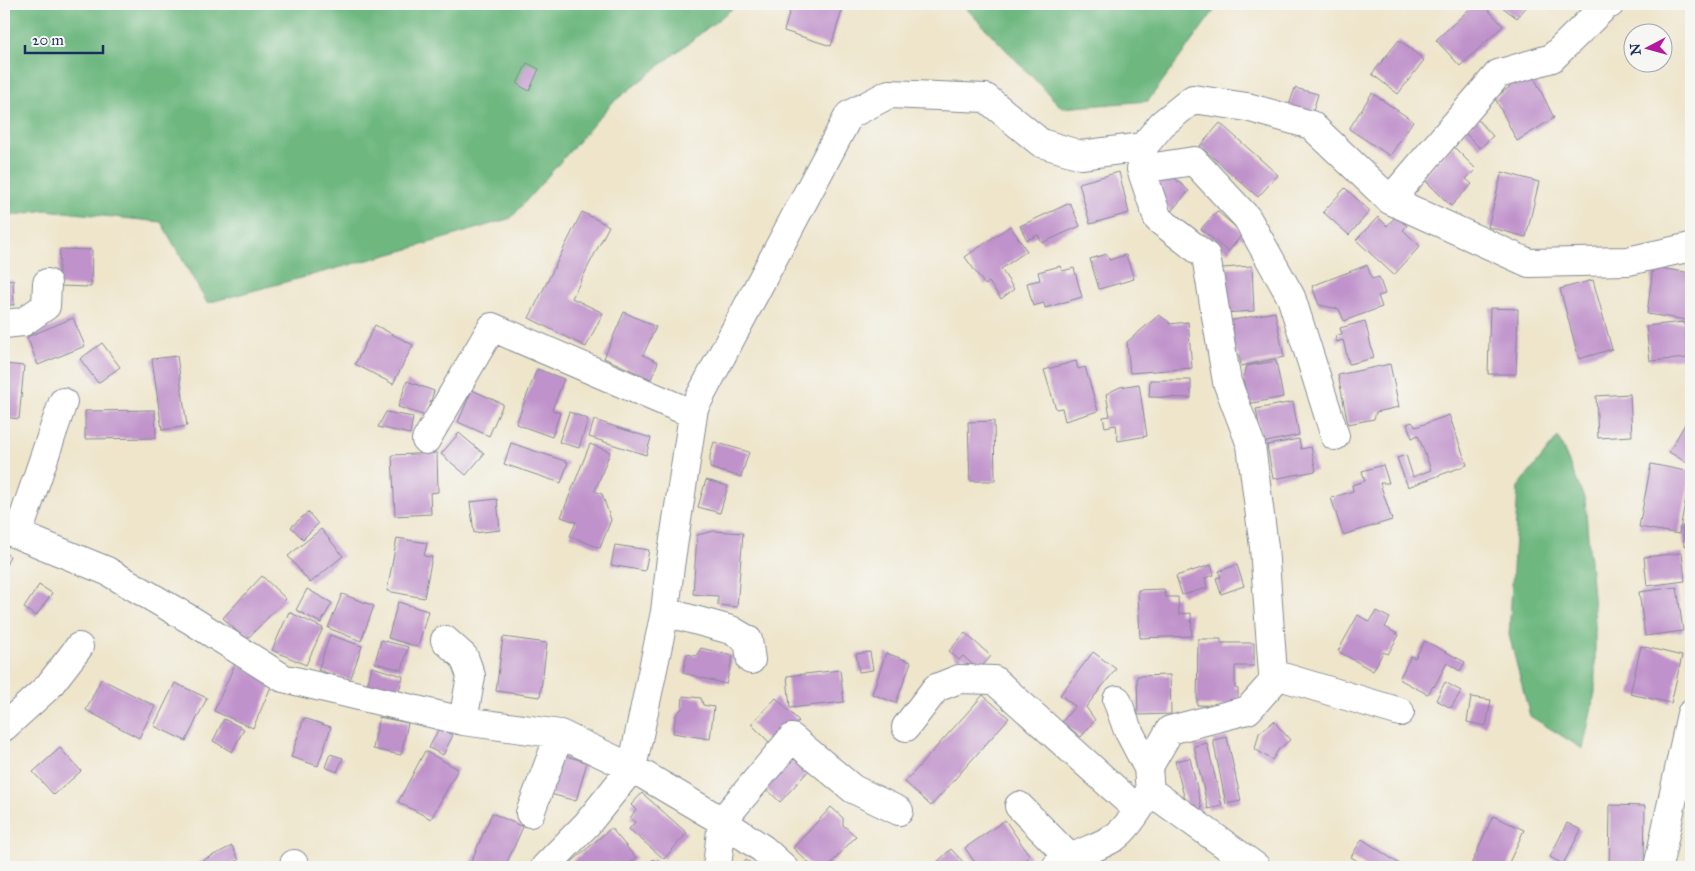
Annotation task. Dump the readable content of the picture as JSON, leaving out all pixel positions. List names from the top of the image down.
{
  "scale_bar": "20 m",
  "north": "left"
}
